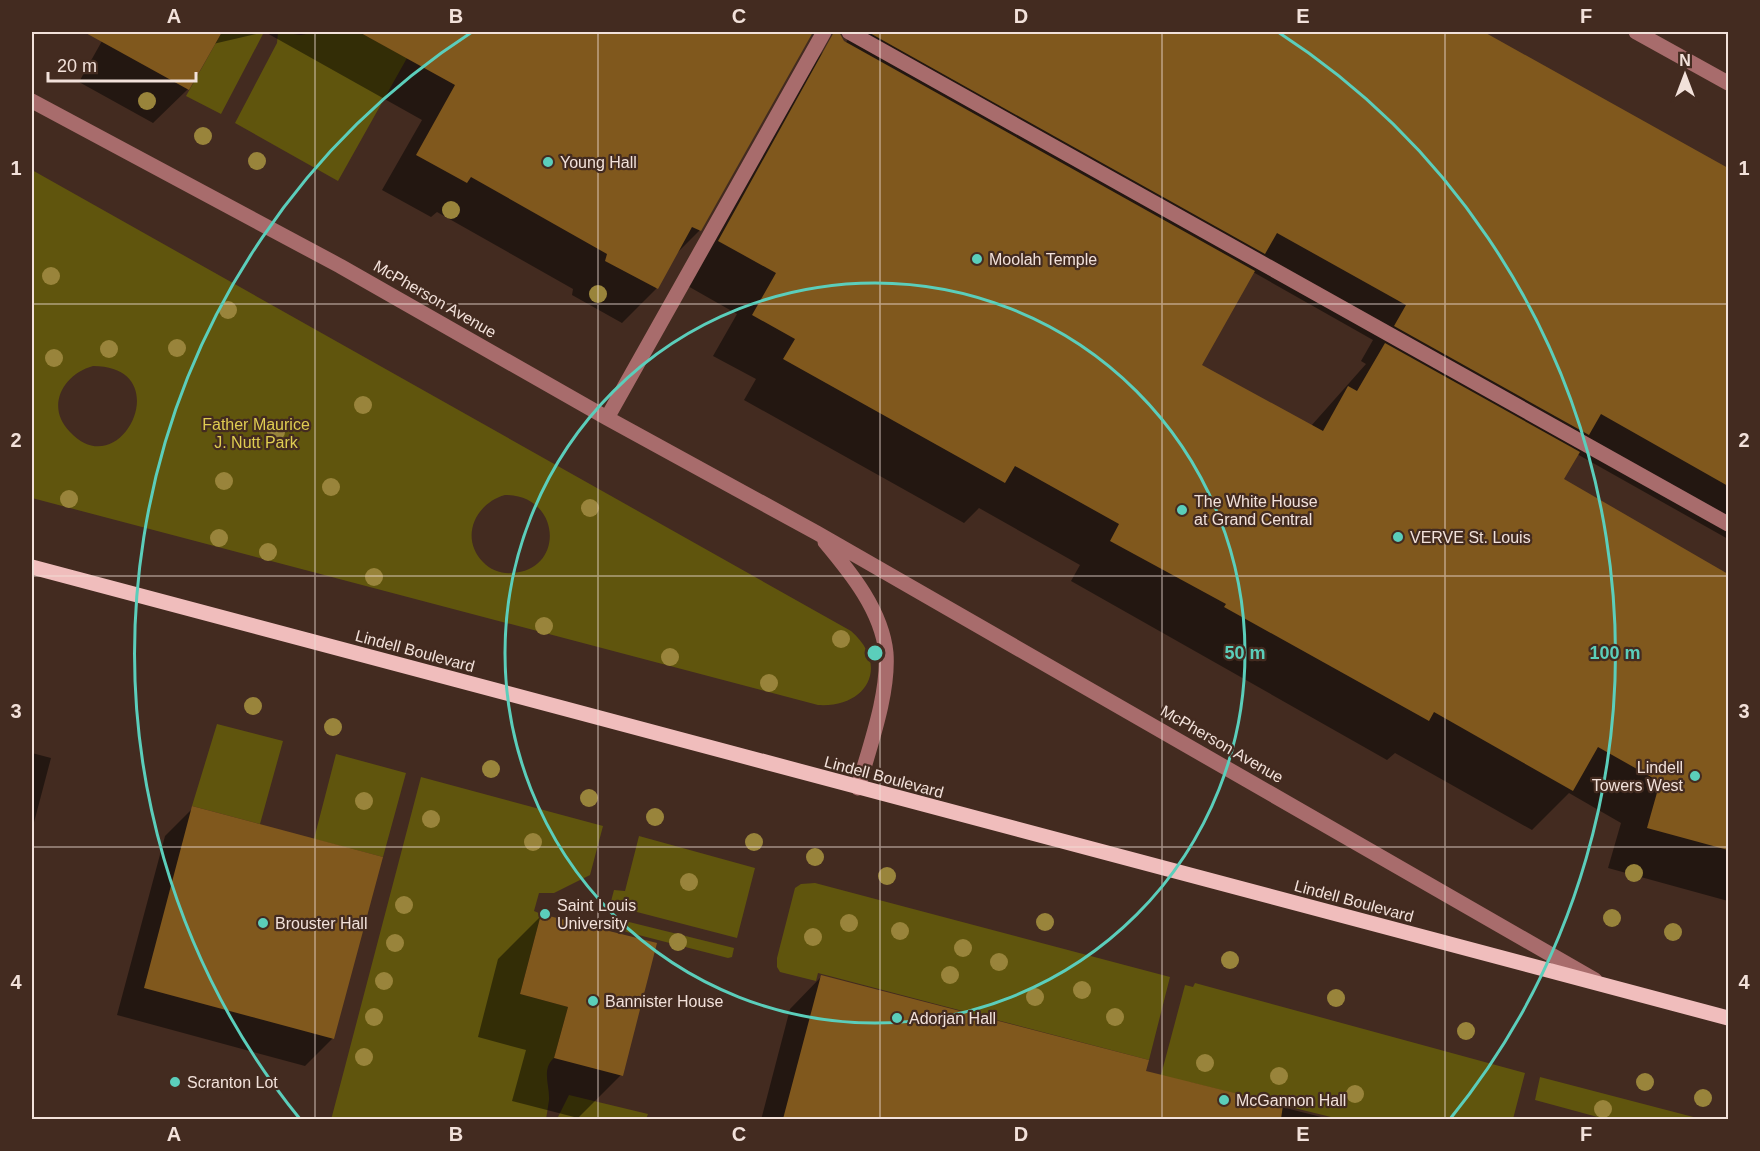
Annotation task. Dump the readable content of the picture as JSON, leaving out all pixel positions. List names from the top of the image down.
{
  "streets": {
    "main road": ["Lindell Boulevard"],
    "street": ["McPherson Avenue"]
  },
  "crossings": [
    ["McPherson Avenue", "Lindell Boulevard"]
  ],
  "parks": ["Father Maurice J. Nutt Park"],
  "places": [
    "Young Hall",
    "Moolah Temple",
    "The White House at Grand Central",
    "VERVE St. Louis",
    "Lindell Towers West",
    "Saint Louis University",
    "Brouster Hall",
    "Bannister House",
    "Adorjan Hall",
    "Scranton Lot",
    "McGannon Hall"
  ],
  "scale_bar": "20 m",
  "north": "top",
  "grid": {
    "columns": [
      "A",
      "B",
      "C",
      "D",
      "E",
      "F"
    ],
    "rows": [
      "1",
      "2",
      "3",
      "4"
    ]
  },
  "rings": ["50 m", "100 m"]
}
